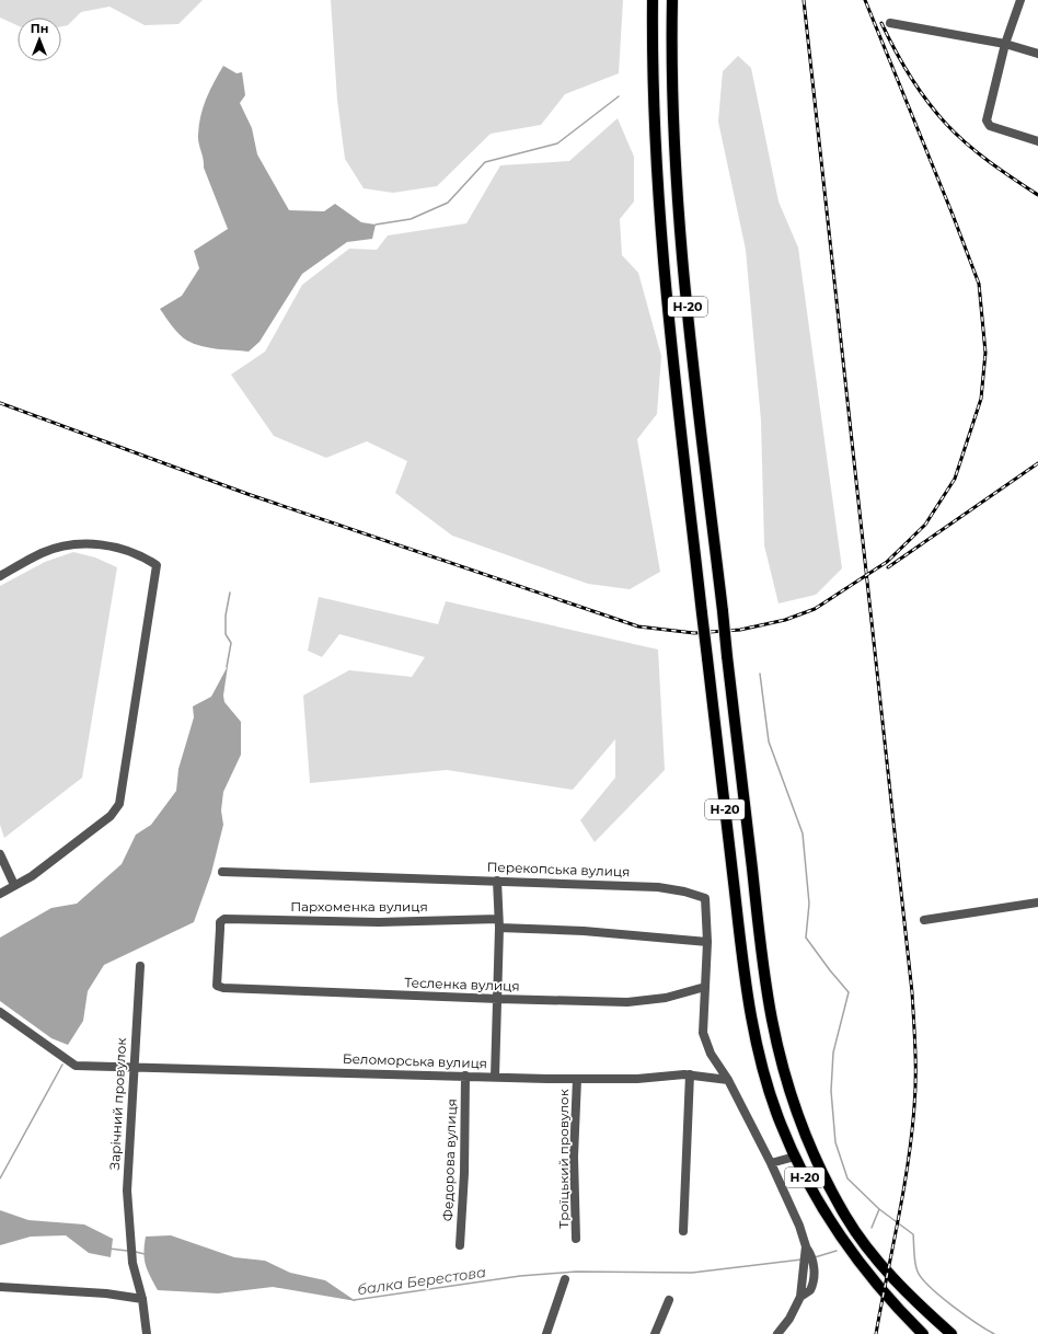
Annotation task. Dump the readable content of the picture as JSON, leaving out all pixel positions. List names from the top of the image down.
{
  "streets": {
    "main road": ["Н-20"],
    "street": [
      "Перекопська вулиця",
      "Пархоменка вулиця",
      "Тесленка вулиця",
      "Беломорська вулиця",
      "Зарічний провулок",
      "Троїцький провулок",
      "Федорова вулиця"
    ]
  },
  "crossings": [
    ["Перекопська вулиця", "Пархоменка вулиця"],
    ["Перекопська вулиця", "Тесленка вулиця"],
    ["Перекопська вулиця", "Беломорська вулиця"],
    ["Пархоменка вулиця", "Тесленка вулиця"],
    ["Беломорська вулиця", "Зарічний провулок"],
    ["Беломорська вулиця", "Троїцький провулок"],
    ["Беломорська вулиця", "Федорова вулиця"]
  ],
  "water": ["балка Берестова"],
  "north": "top"
}
